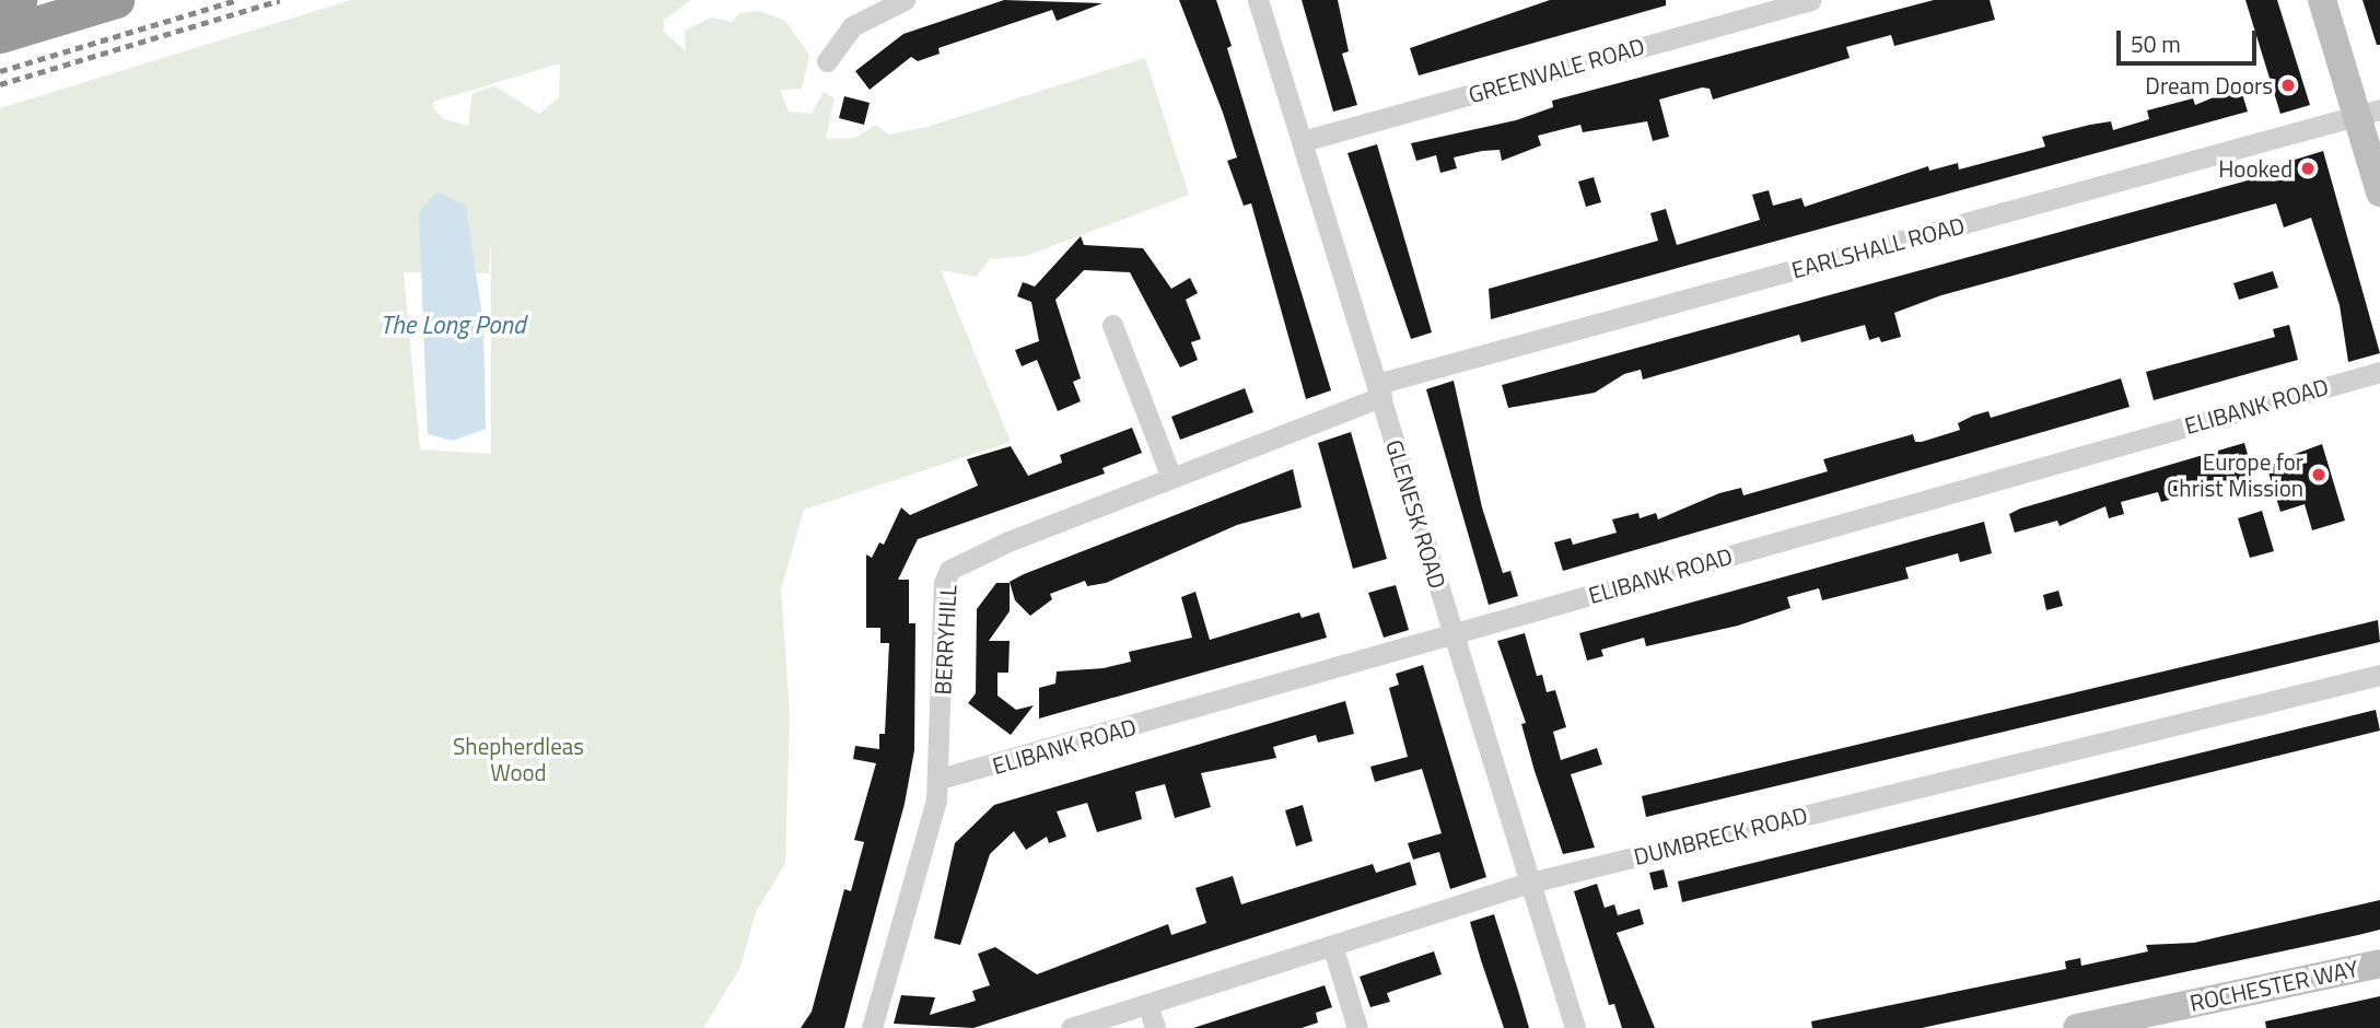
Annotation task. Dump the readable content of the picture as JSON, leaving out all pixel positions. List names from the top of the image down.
{
  "streets": {
    "street": [
      "GREENVALE ROAD",
      "EARLSHALL ROAD",
      "ELIBANK ROAD",
      "GLENESK ROAD",
      "BERRYHILL",
      "DUMBRECK ROAD",
      "ROCHESTER WAY"
    ]
  },
  "crossings": [
    ["GREENVALE ROAD", "GLENESK ROAD"],
    ["EARLSHALL ROAD", "GLENESK ROAD"],
    ["EARLSHALL ROAD", "BERRYHILL"],
    ["ELIBANK ROAD", "GLENESK ROAD"],
    ["ELIBANK ROAD", "BERRYHILL"],
    ["GLENESK ROAD", "BERRYHILL"],
    ["GLENESK ROAD", "DUMBRECK ROAD"]
  ],
  "water": ["The Long Pond"],
  "parks": ["Shepherdleas Wood"],
  "places": ["Dream Doors", "Hooked", "Europe for Christ Mission"],
  "scale_bar": "50 m"
}
